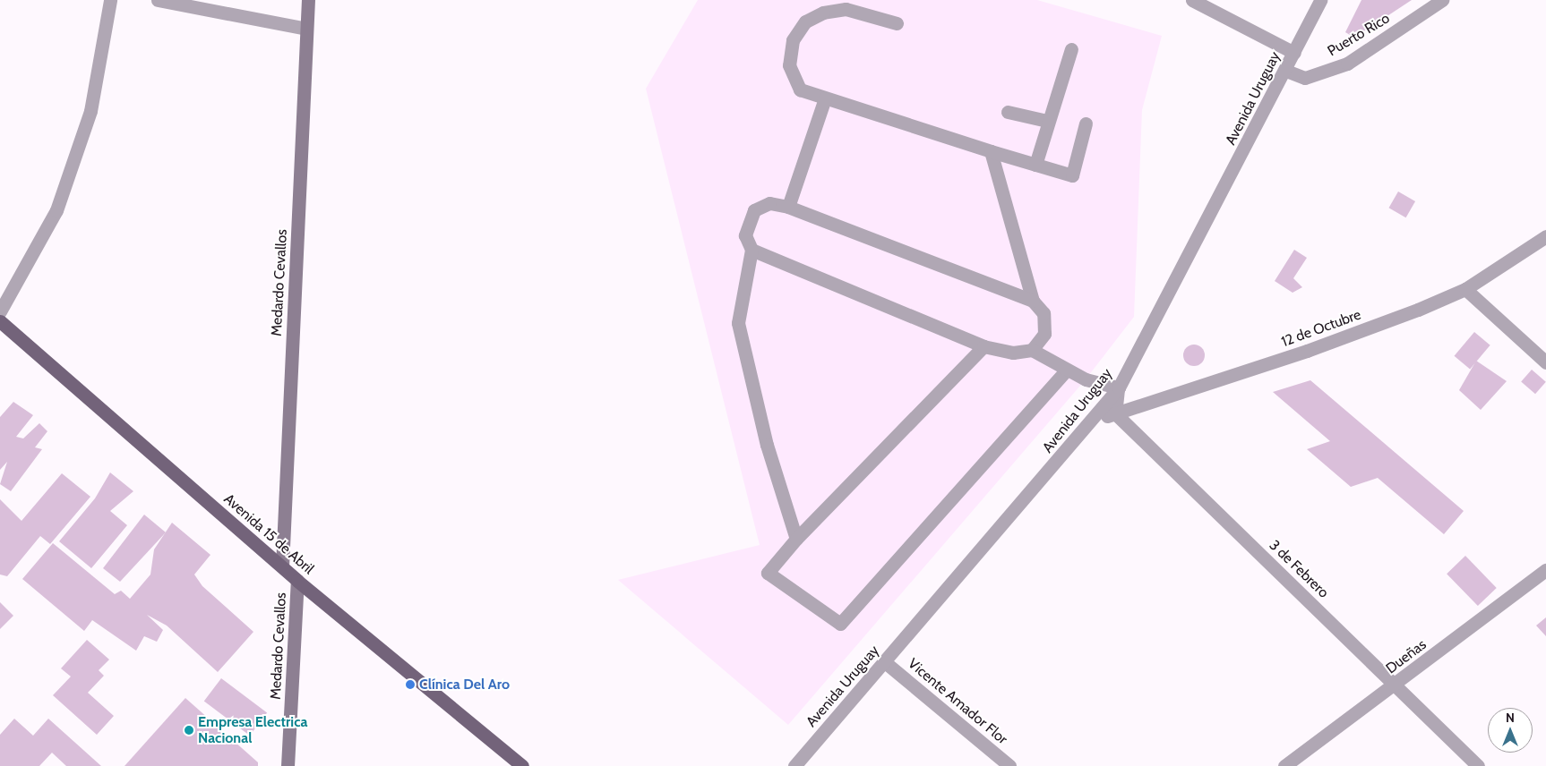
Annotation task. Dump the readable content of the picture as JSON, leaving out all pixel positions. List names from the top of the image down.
{
  "streets": {
    "main road": ["Avenida 15 de Abril"],
    "street": [
      "Puerto Rico",
      "Avenida Uruguay",
      "Medardo Cevallos",
      "12 de Octubre",
      "3 de Febrero",
      "Dueñas",
      "Vicente Amador Flor"
    ]
  },
  "crossings": [
    ["Puerto Rico", "Avenida Uruguay"],
    ["Avenida Uruguay", "12 de Octubre"],
    ["Avenida Uruguay", "Vicente Amador Flor"],
    ["Medardo Cevallos", "Avenida 15 de Abril"],
    ["12 de Octubre", "3 de Febrero"],
    ["3 de Febrero", "Dueñas"]
  ],
  "places": ["Clínica Del Aro", "Empresa Electrica Nacional"],
  "north": "top"
}
